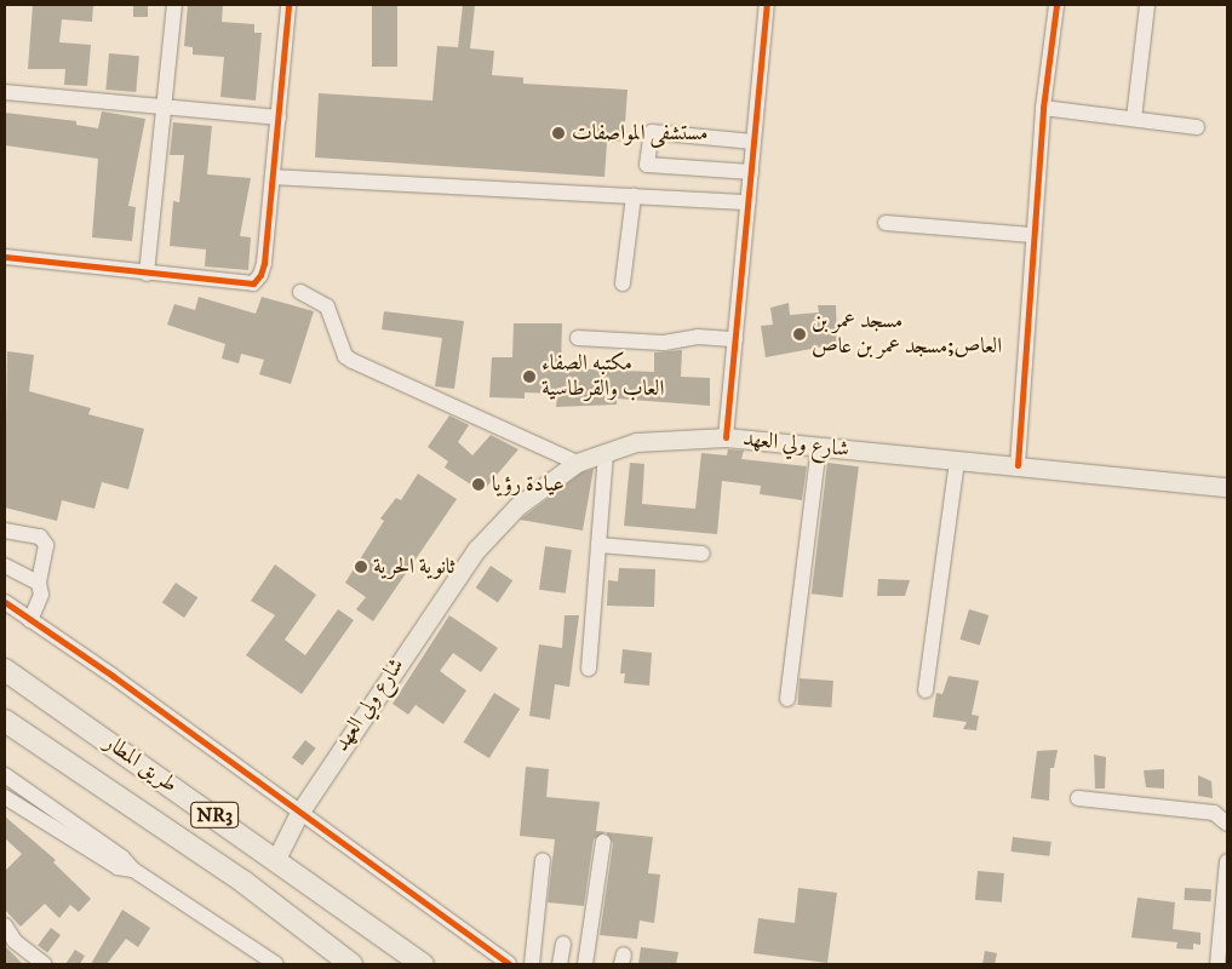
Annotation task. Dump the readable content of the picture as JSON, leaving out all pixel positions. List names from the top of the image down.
{
  "streets": {
    "highway": ["طريق المطار", "NR3"],
    "main road": ["شارع ولي العهد"]
  },
  "crossings": [
    ["شارع ولي العهد", "طريق المطار"]
  ],
  "places": [
    "مستشفى المواصفات",
    "مسجد عمر بن العاص;مسجد عمر بن عاص",
    "مكتبه الصفاء العاب والقرطاسية",
    "عيادة رؤيا",
    "ثانوية الحرية"
  ]
}
